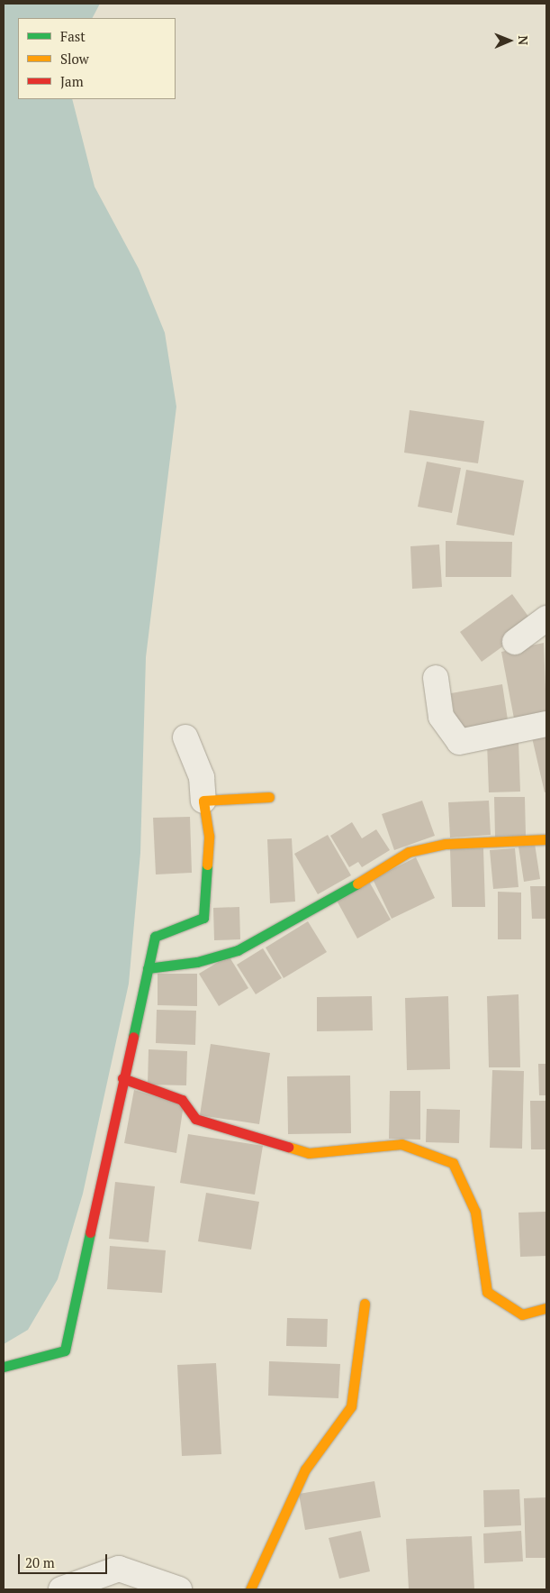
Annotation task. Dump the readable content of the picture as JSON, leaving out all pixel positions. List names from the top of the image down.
{
  "legend": ["Fast", "Slow", "Jam"],
  "scale_bar": "20 m",
  "north": "right"
}
